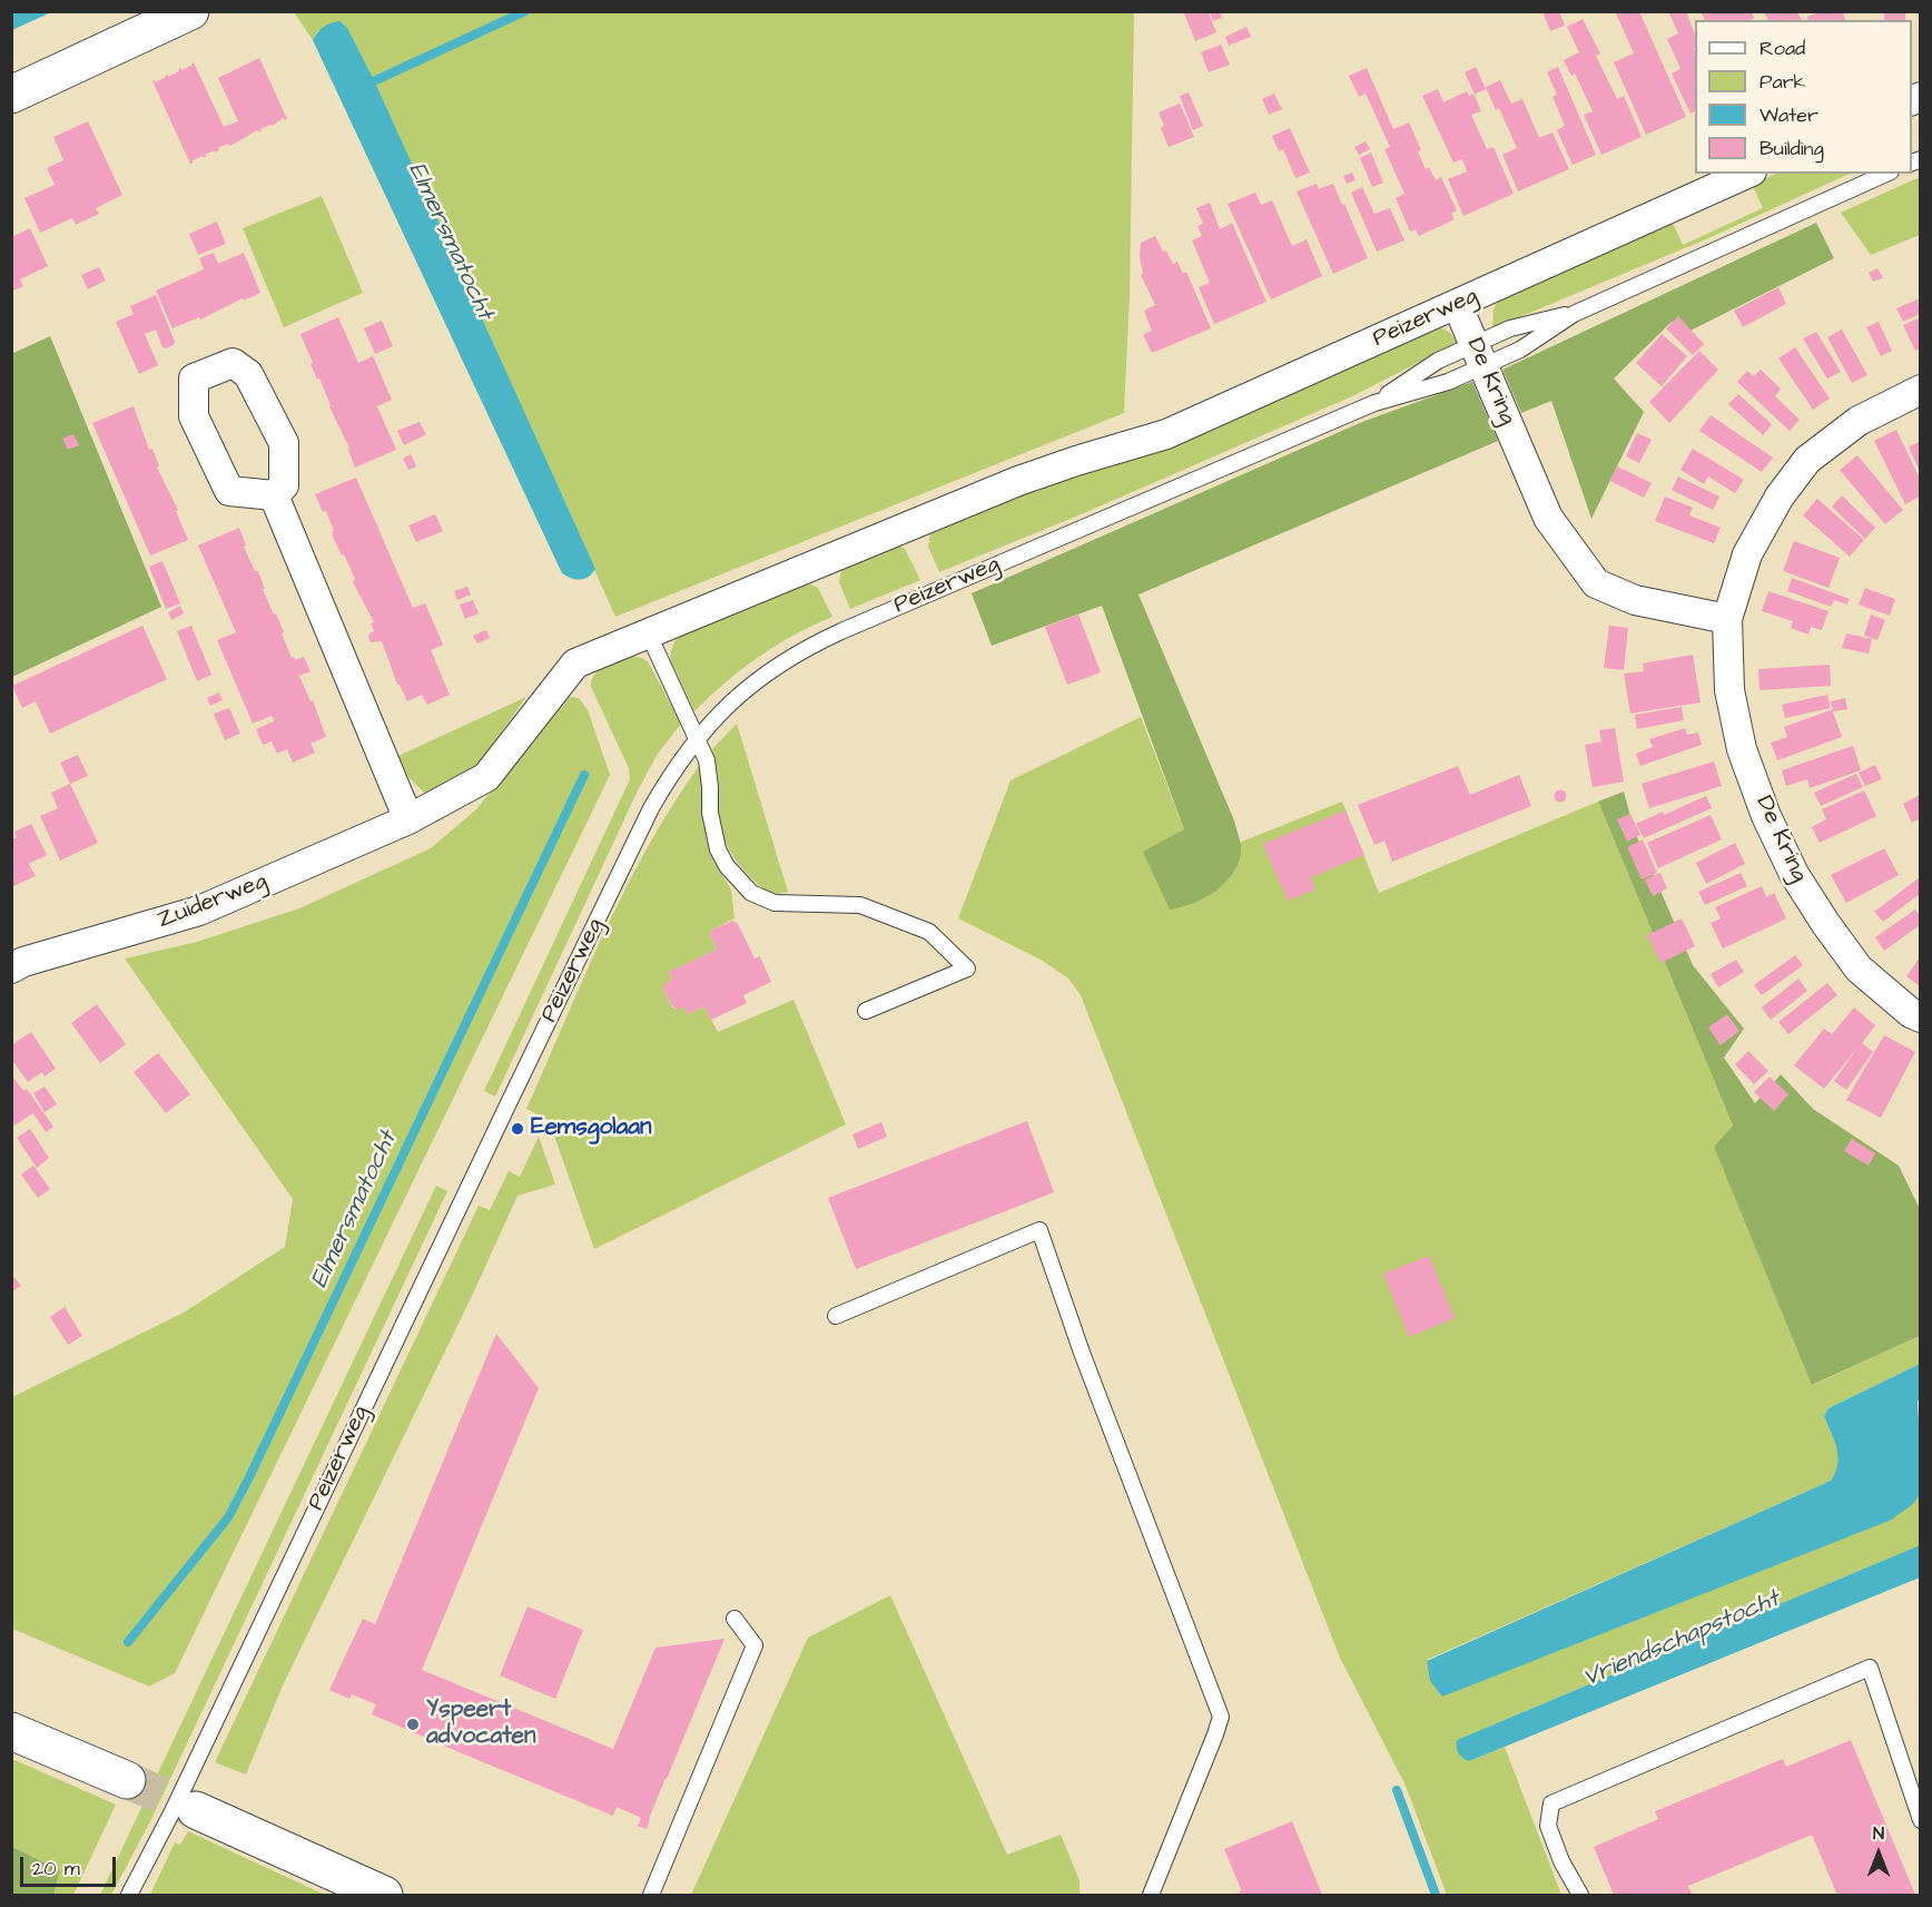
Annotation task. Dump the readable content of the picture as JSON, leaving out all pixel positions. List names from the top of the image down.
{
  "streets": {
    "street": ["Peizerweg", "De Kring", "Zuiderweg"]
  },
  "crossings": [
    ["Peizerweg", "De Kring"],
    ["Peizerweg", "Zuiderweg"]
  ],
  "water": ["Elmersmatocht", "Vriendschapstocht"],
  "places": ["Eemsgolaan", "Yspeert advocaten"],
  "legend": [
    "Road",
    "Park",
    "Water",
    "Building"
  ],
  "scale_bar": "20 m",
  "north": "top"
}
